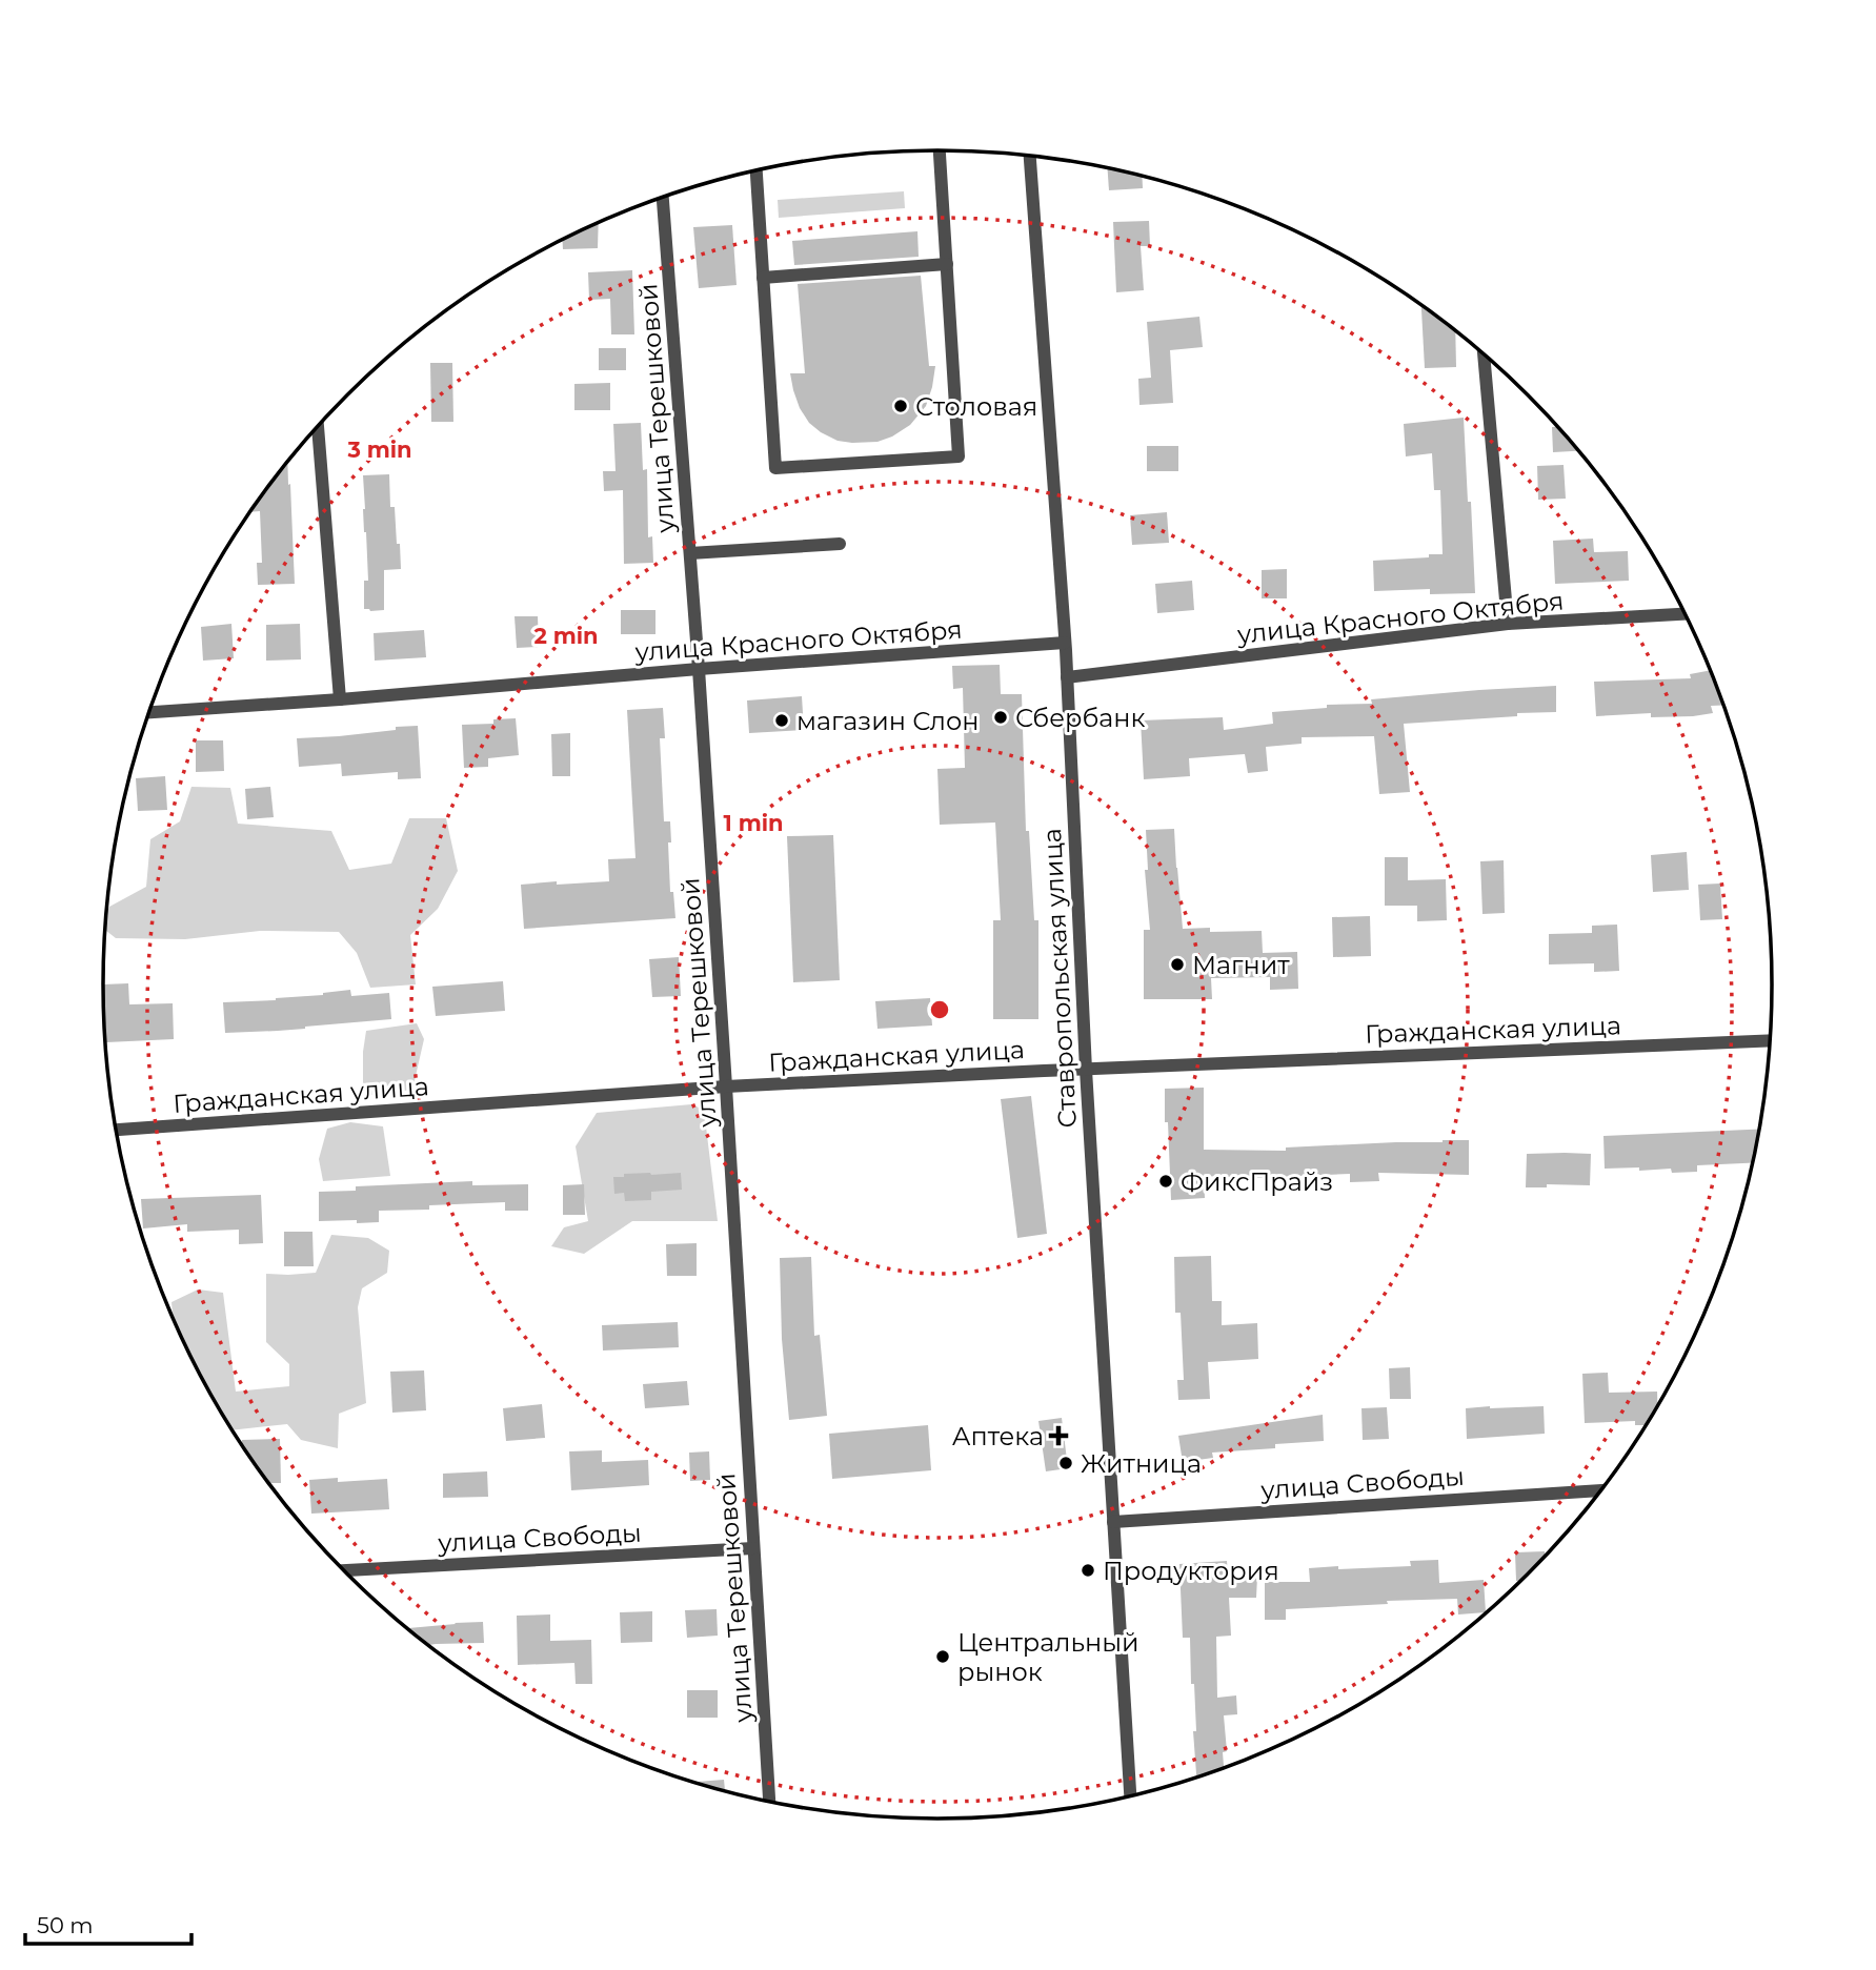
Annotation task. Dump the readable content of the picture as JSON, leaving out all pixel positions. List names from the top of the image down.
{
  "streets": {
    "street": [
      "улица Терешковой",
      "улица Красного Октября",
      "Ставропольская улица",
      "Гражданская улица",
      "улица Свободы"
    ]
  },
  "crossings": [
    ["улица Терешковой", "улица Красного Октября"],
    ["улица Терешковой", "Гражданская улица"],
    ["улица Терешковой", "улица Свободы"],
    ["улица Красного Октября", "Ставропольская улица"],
    ["Ставропольская улица", "Гражданская улица"],
    ["Ставропольская улица", "улица Свободы"]
  ],
  "places": {
    "other": [
      "Столовая",
      "Сбербанк",
      "магазин Слон",
      "Магнит",
      "ФиксПрайз",
      "Житница",
      "Продуктория",
      "Центральный рынок"
    ],
    "health": ["Аптека"]
  },
  "scale_bar": "50 m",
  "rings": ["3 min", "2 min", "1 min"]
}
